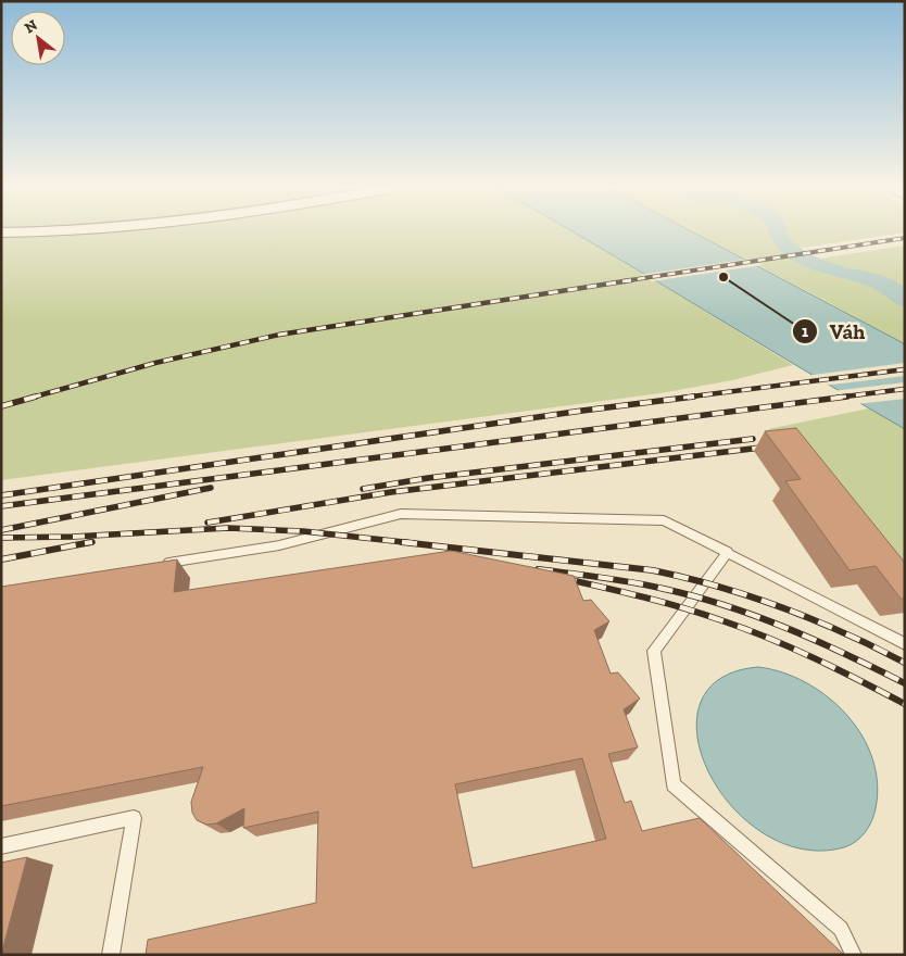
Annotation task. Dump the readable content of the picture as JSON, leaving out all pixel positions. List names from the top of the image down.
{
  "places": ["Váh"],
  "north": "top left"
}
